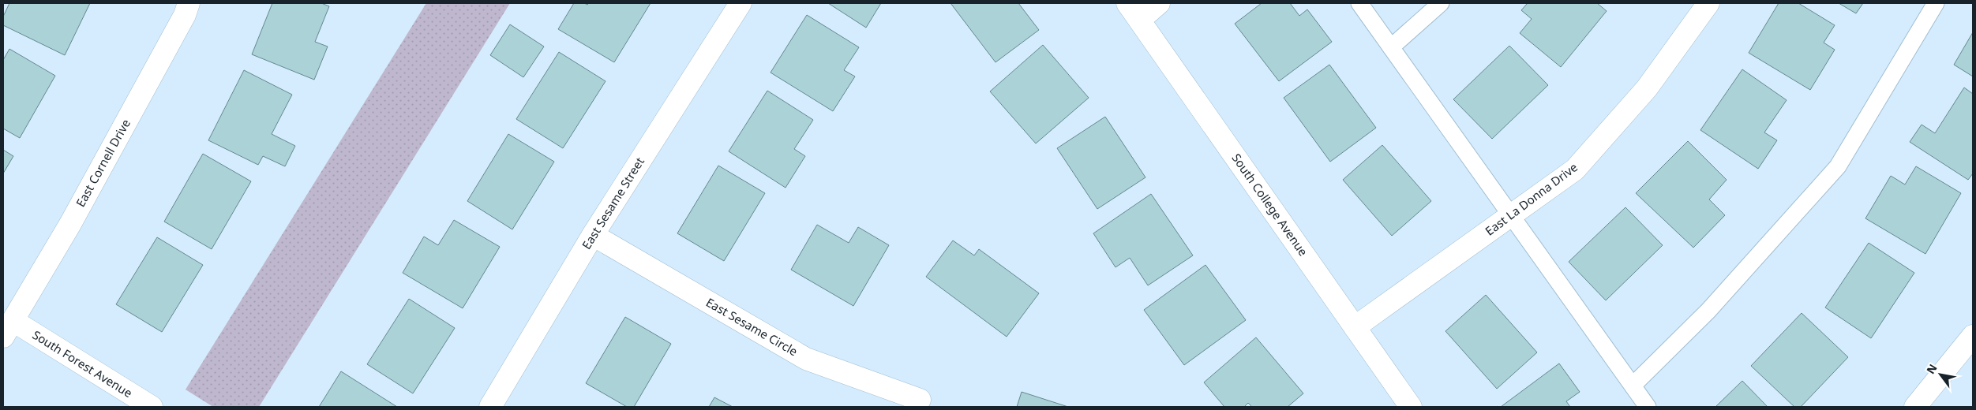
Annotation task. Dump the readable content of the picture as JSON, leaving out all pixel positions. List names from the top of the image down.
{
  "streets": {
    "street": [
      "East Cornell Drive",
      "East La Donna Drive",
      "East Sesame Street",
      "South College Avenue",
      "East Sesame Circle",
      "South Forest Avenue"
    ]
  },
  "crossings": [
    ["East Cornell Drive", "South Forest Avenue"],
    ["East La Donna Drive", "South College Avenue"],
    ["East Sesame Street", "East Sesame Circle"]
  ],
  "north": "top left"
}
